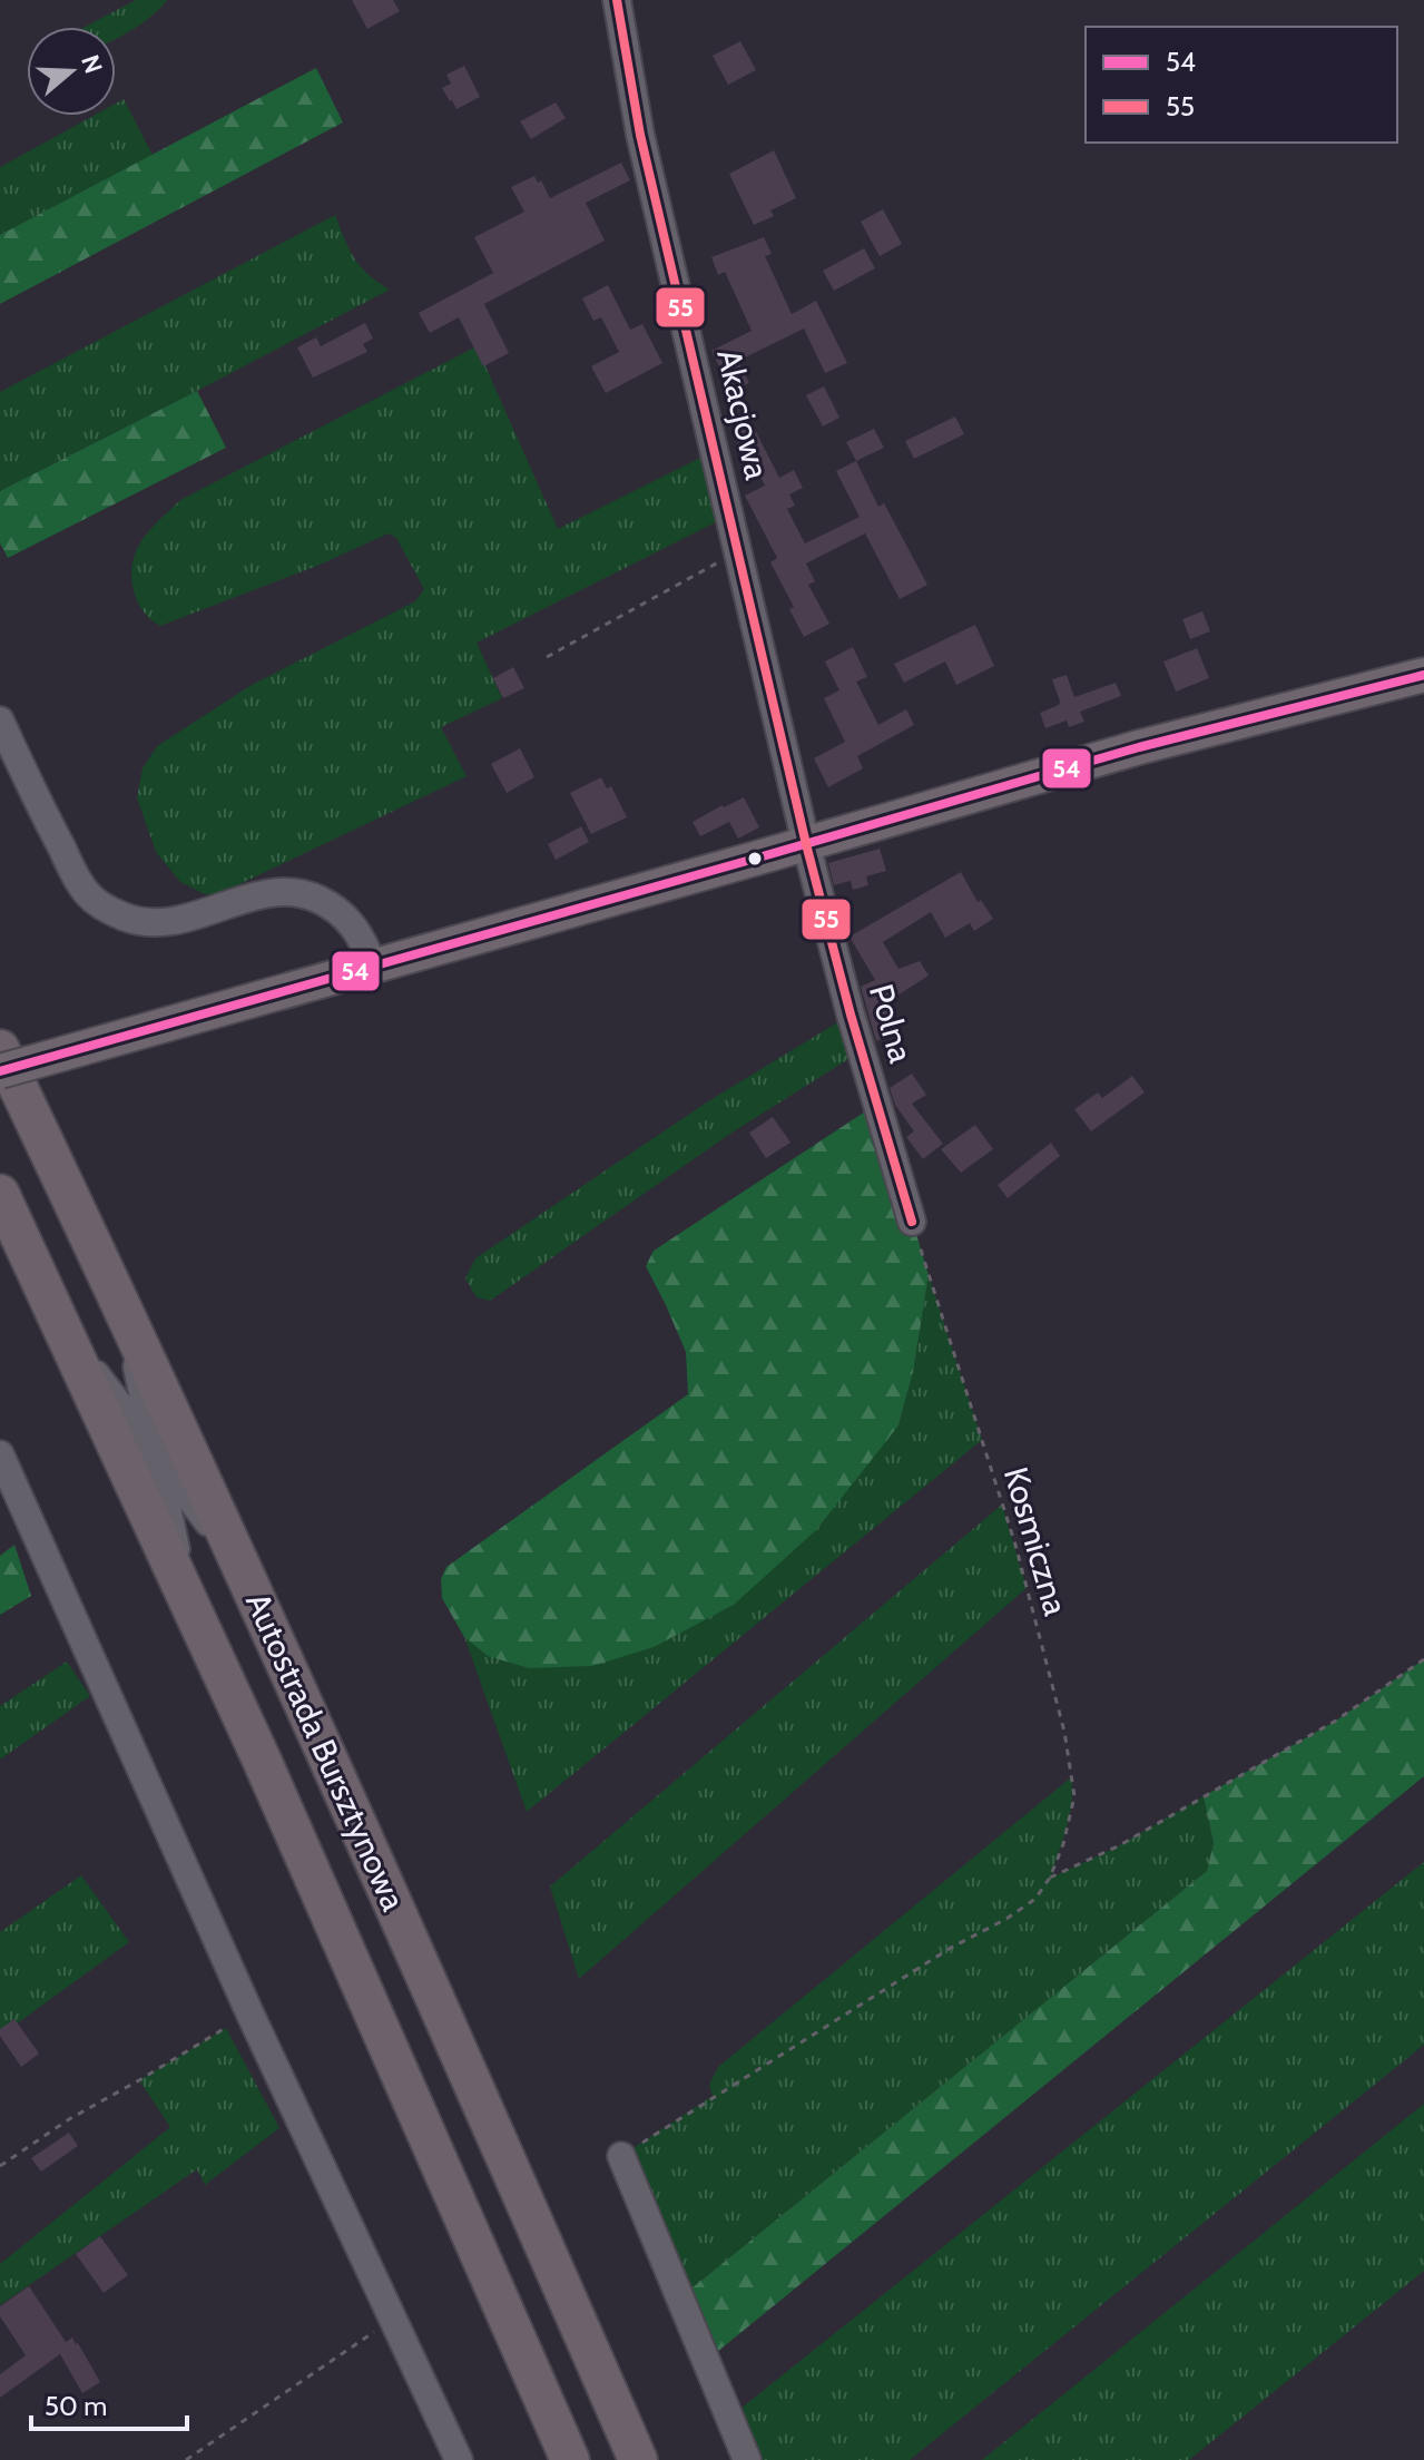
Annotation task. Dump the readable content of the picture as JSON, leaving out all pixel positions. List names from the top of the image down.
{
  "streets": {
    "highway": ["Autostrada Bursztynowa"],
    "street": ["Akacjowa", "Polna"],
    "path": ["Kosmiczna"]
  },
  "crossings": [
    ["Akacjowa", "Polna"],
    ["Polna", "Kosmiczna"]
  ],
  "lines": ["transit line 55", "transit line 54"],
  "legend": ["54", "55"],
  "scale_bar": "50 m",
  "north": "right"
}
